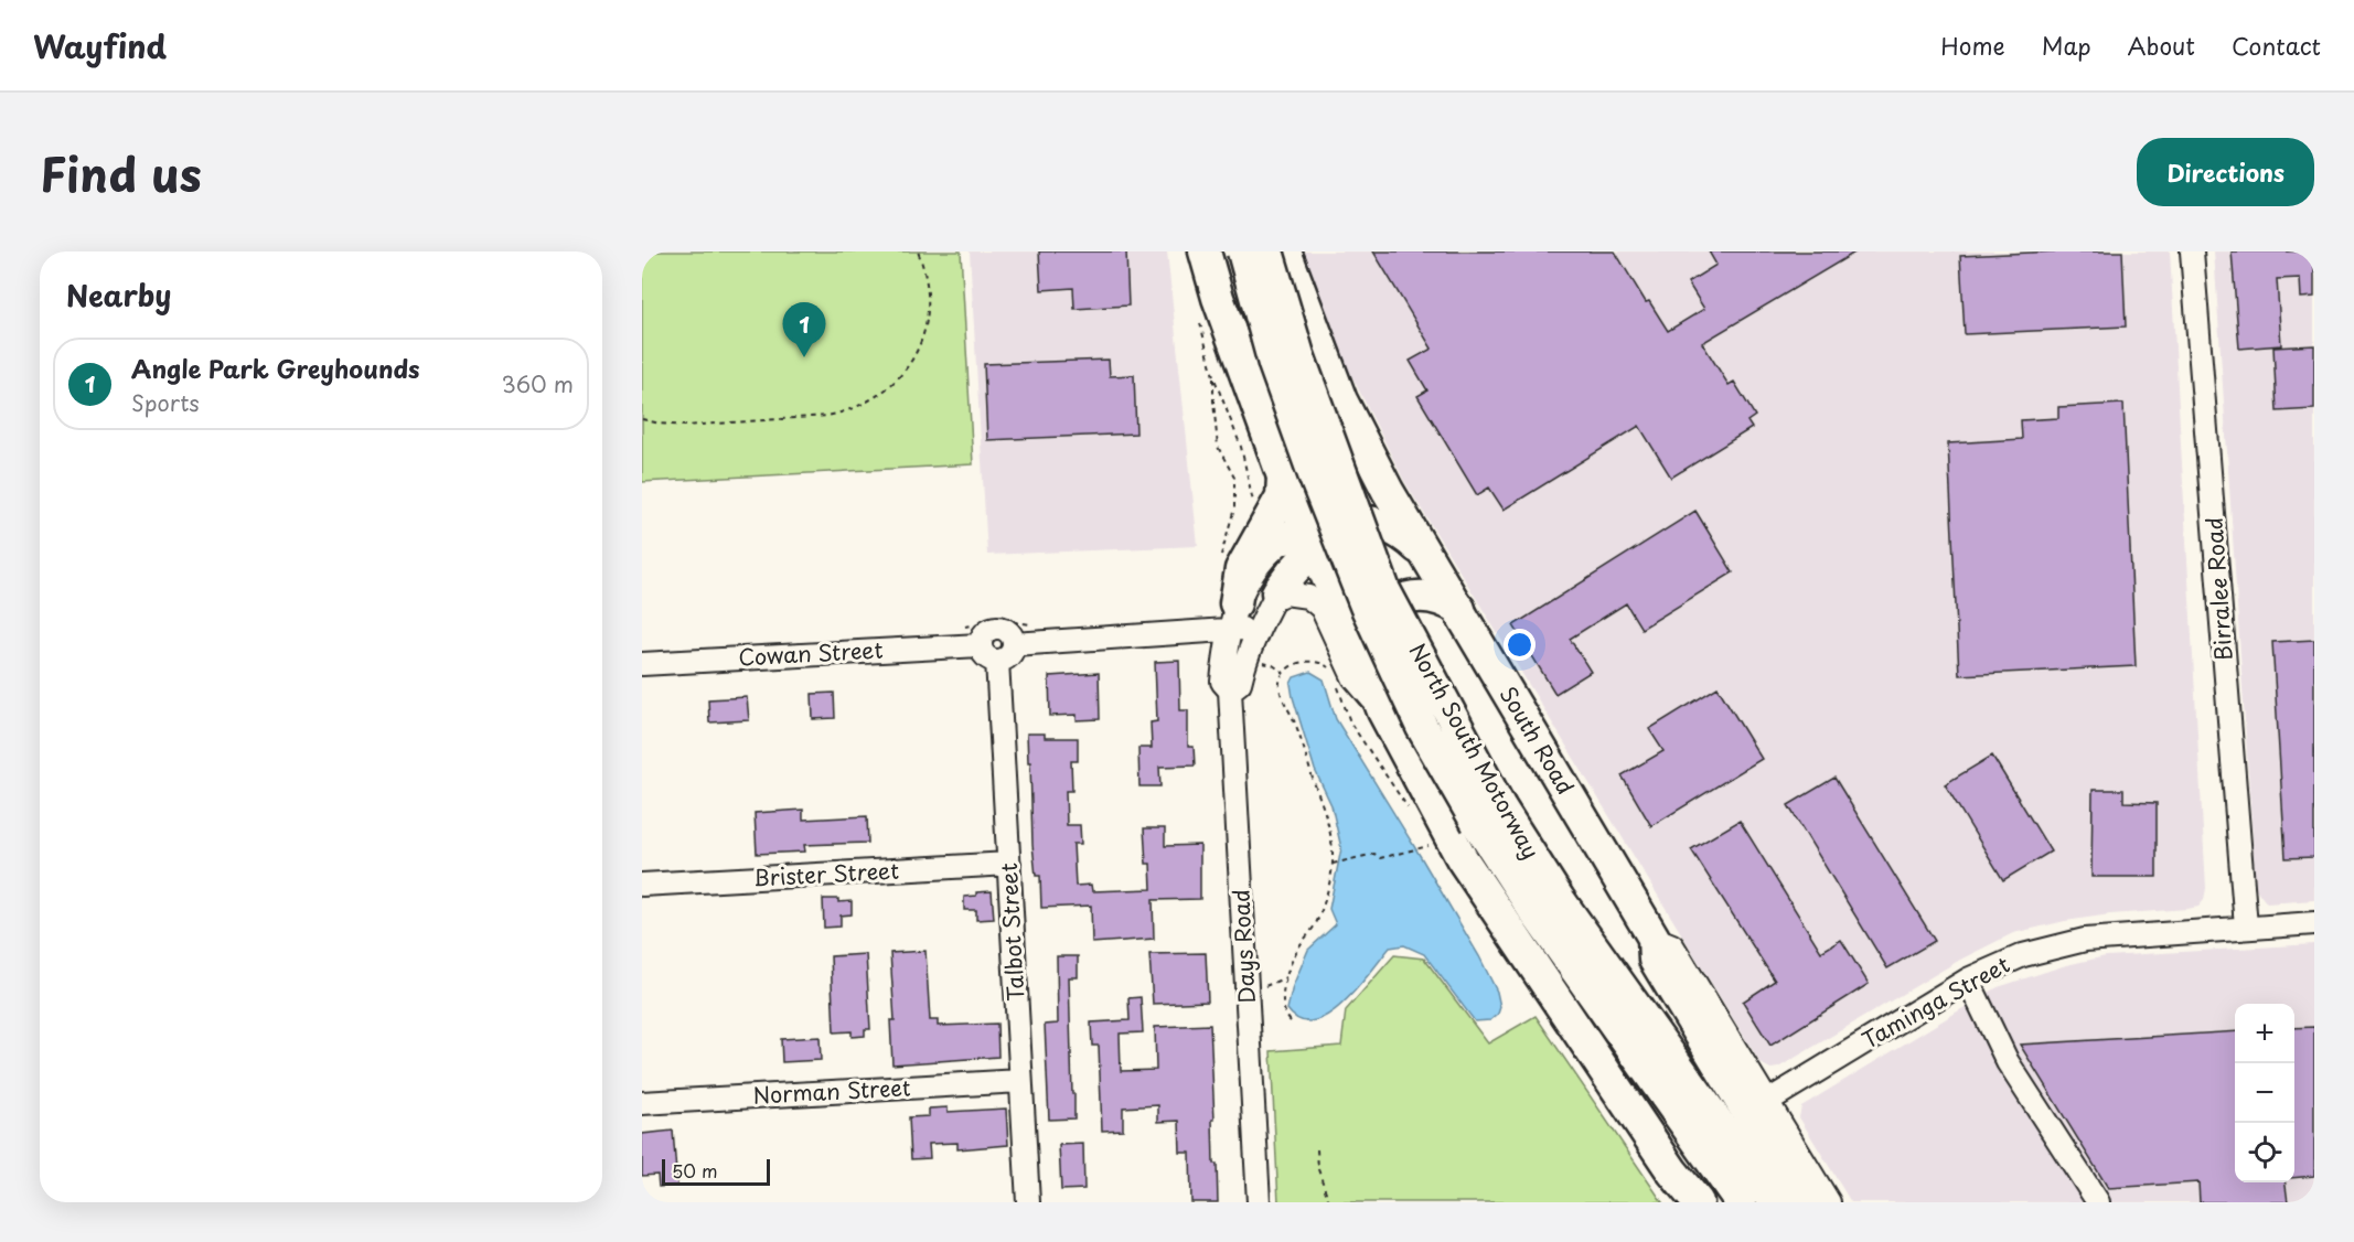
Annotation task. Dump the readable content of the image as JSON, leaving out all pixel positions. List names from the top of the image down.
{
  "streets": {
    "highway": ["South Road", "North South Motorway"],
    "street": [
      "Birralee Road",
      "Cowan Street",
      "Brister Street",
      "Talbot Street",
      "Days Road",
      "Taminga Street",
      "Norman Street"
    ]
  },
  "crossings": [
    ["Birralee Road", "Taminga Street"],
    ["Cowan Street", "Talbot Street"],
    ["South Road", "Taminga Street"],
    ["Brister Street", "Talbot Street"],
    ["Talbot Street", "Norman Street"]
  ],
  "scale_bar": "50 m",
  "page": {
    "header": "Wayfind",
    "nav": [
      "Home",
      "Map",
      "About",
      "Contact"
    ],
    "title": "Find us",
    "buttons": "Directions",
    "heading": "Nearby",
    "pins": "1",
    "list": [
      {
        "mark": "1",
        "name": "Angle Park Greyhounds",
        "note": "Sports",
        "value": "360 m"
      }
    ],
    "map_buttons": ["+", "−"],
    "scale": "50 m"
  }
}
